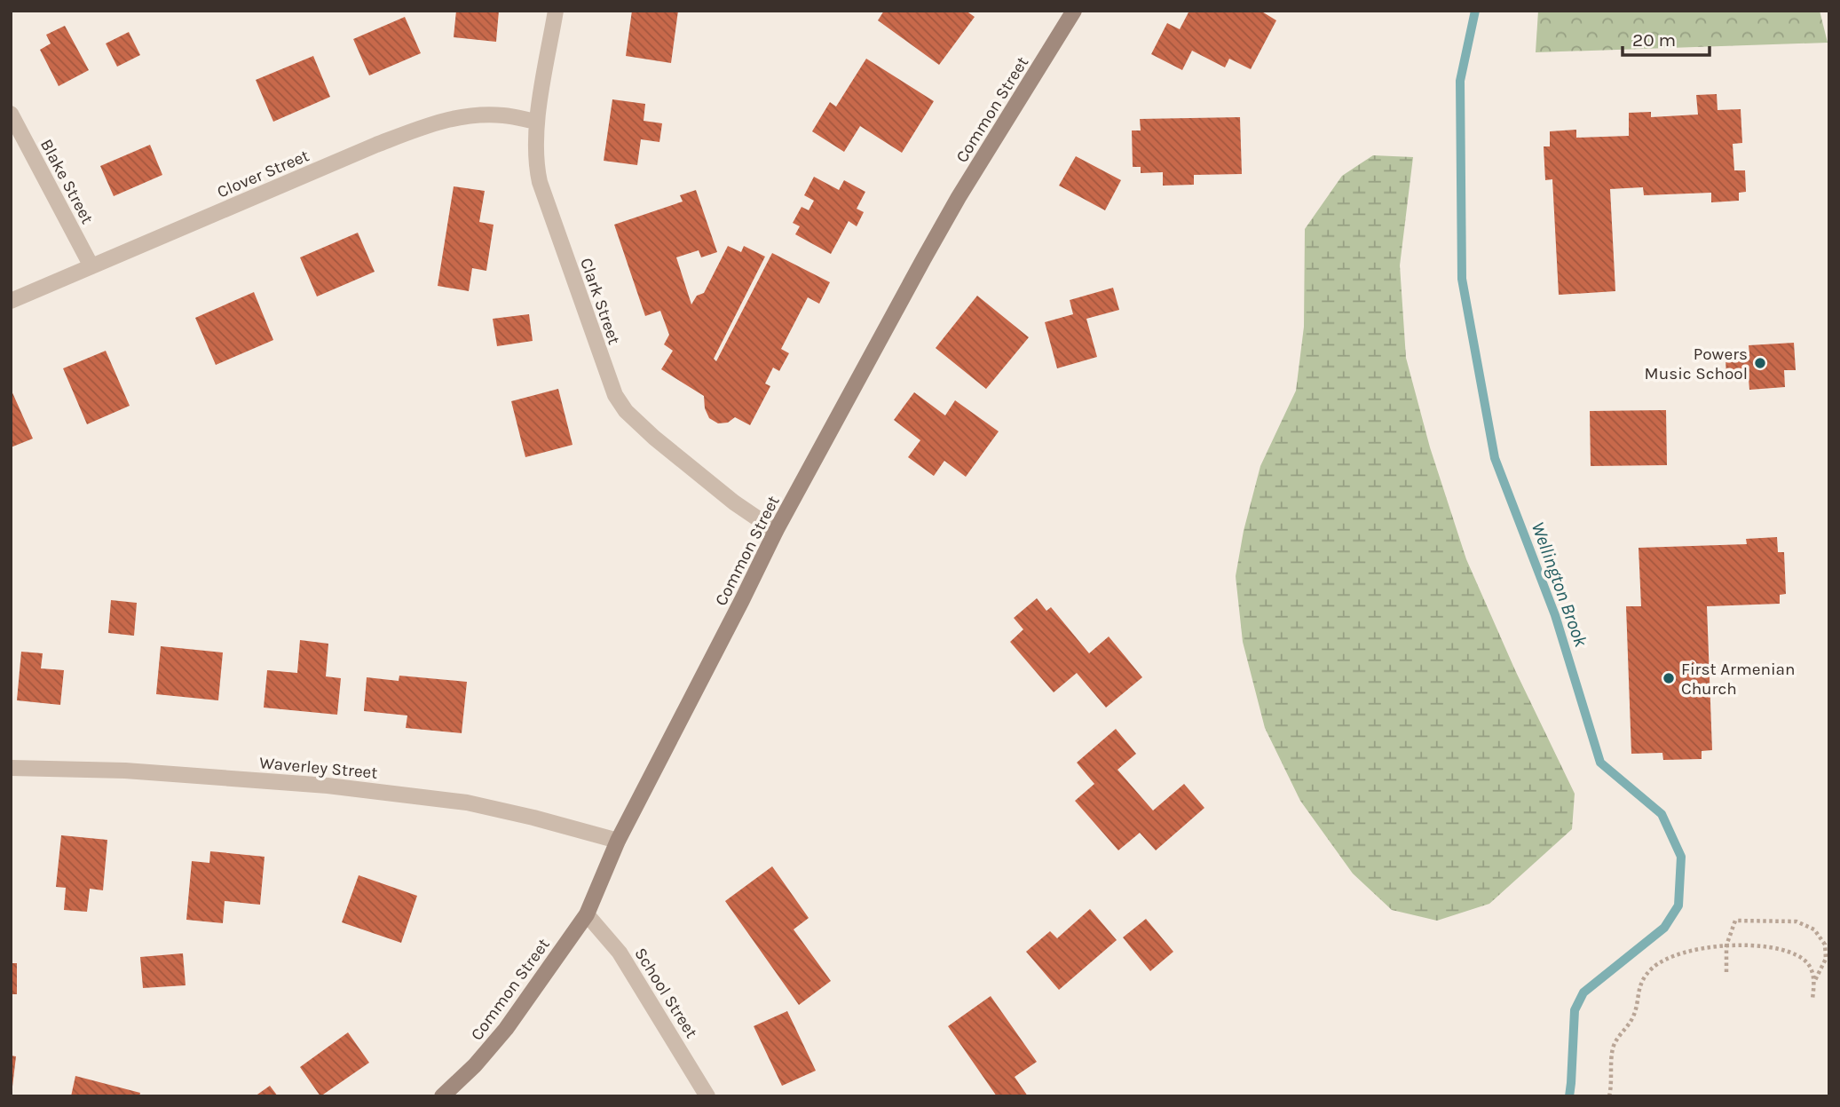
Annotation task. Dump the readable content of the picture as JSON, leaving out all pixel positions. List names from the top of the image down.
{
  "streets": {
    "main road": ["Common Street"],
    "street": [
      "Clover Street",
      "Blake Street",
      "Clark Street",
      "Waverley Street",
      "School Street"
    ]
  },
  "crossings": [
    ["Common Street", "Clark Street"],
    ["Common Street", "Waverley Street"],
    ["Common Street", "School Street"],
    ["Clover Street", "Blake Street"],
    ["Clover Street", "Clark Street"]
  ],
  "water": ["Wellington Brook"],
  "places": ["Powers Music School", "First Armenian Church"],
  "scale_bar": "20 m"
}
